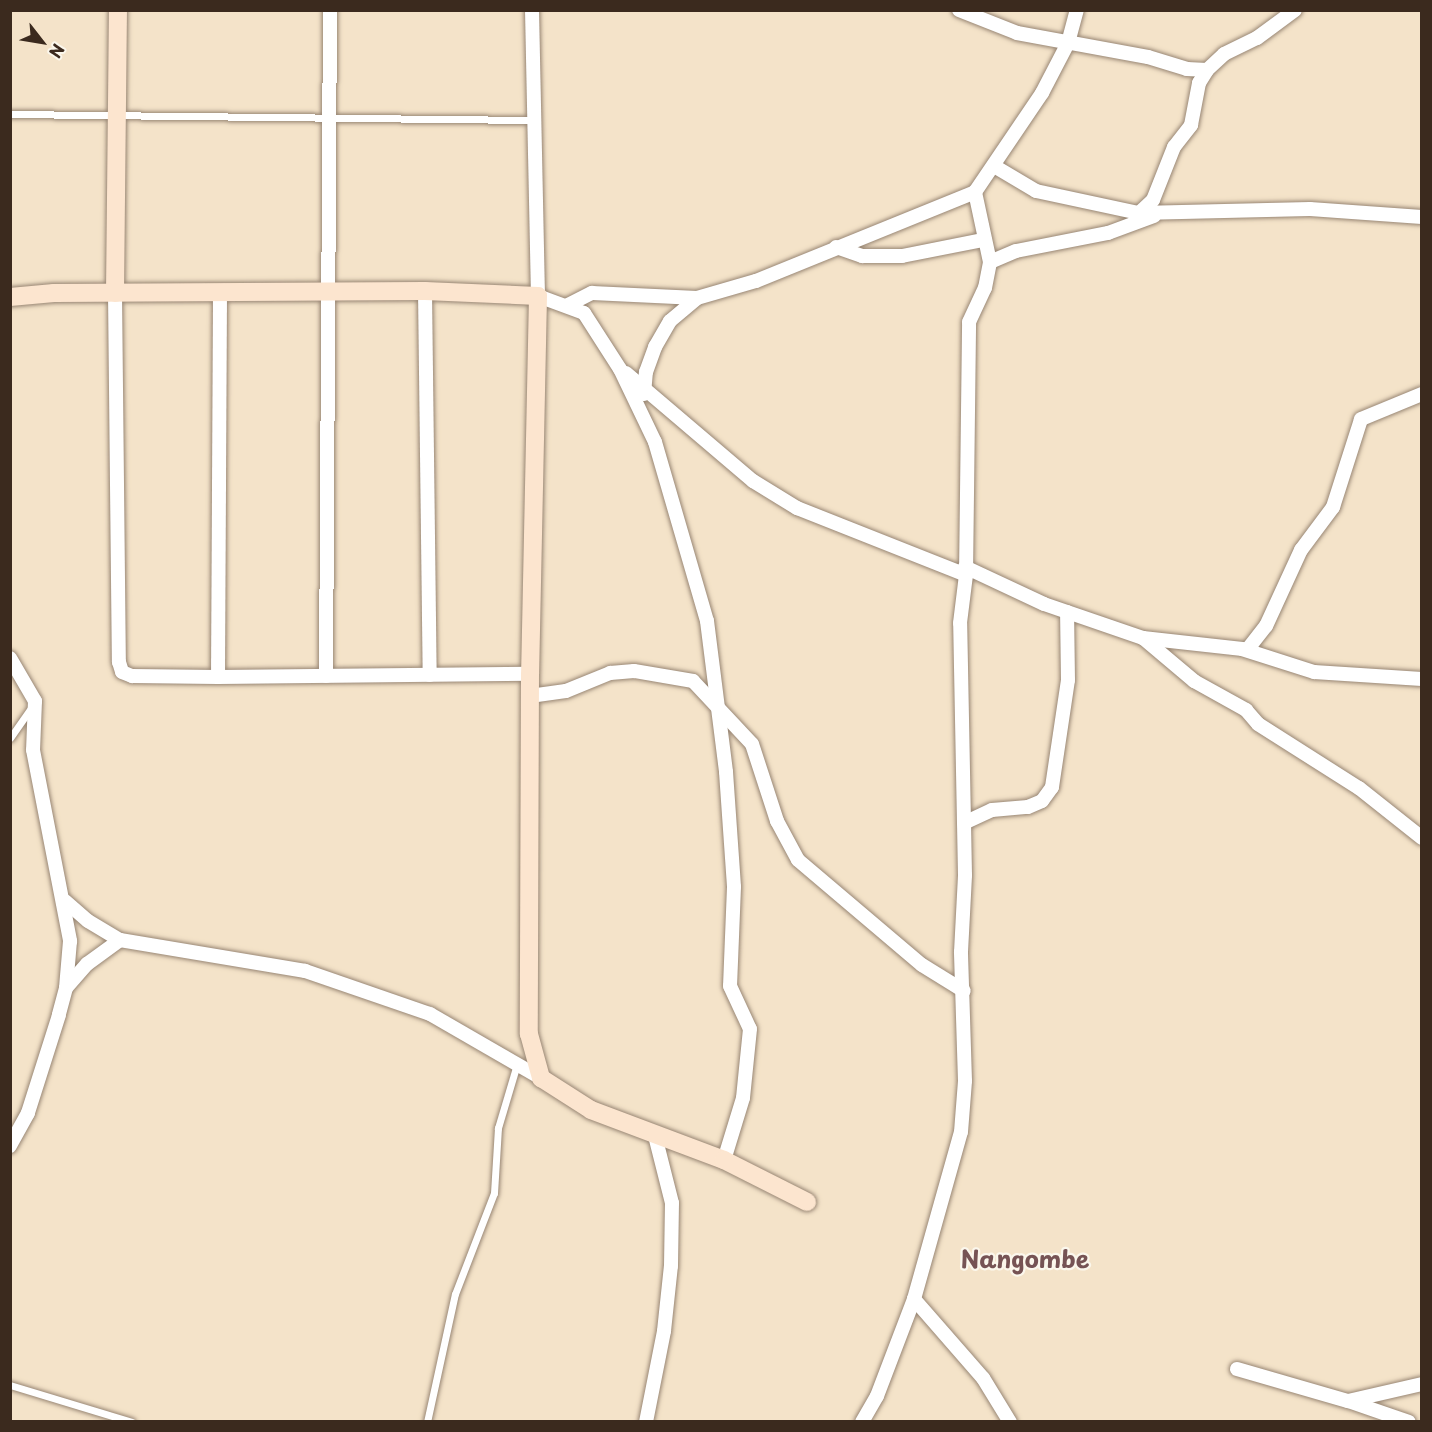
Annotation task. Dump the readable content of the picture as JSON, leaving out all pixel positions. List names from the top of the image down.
{
  "districts": ["Nangombe"],
  "north": "bottom right"
}
